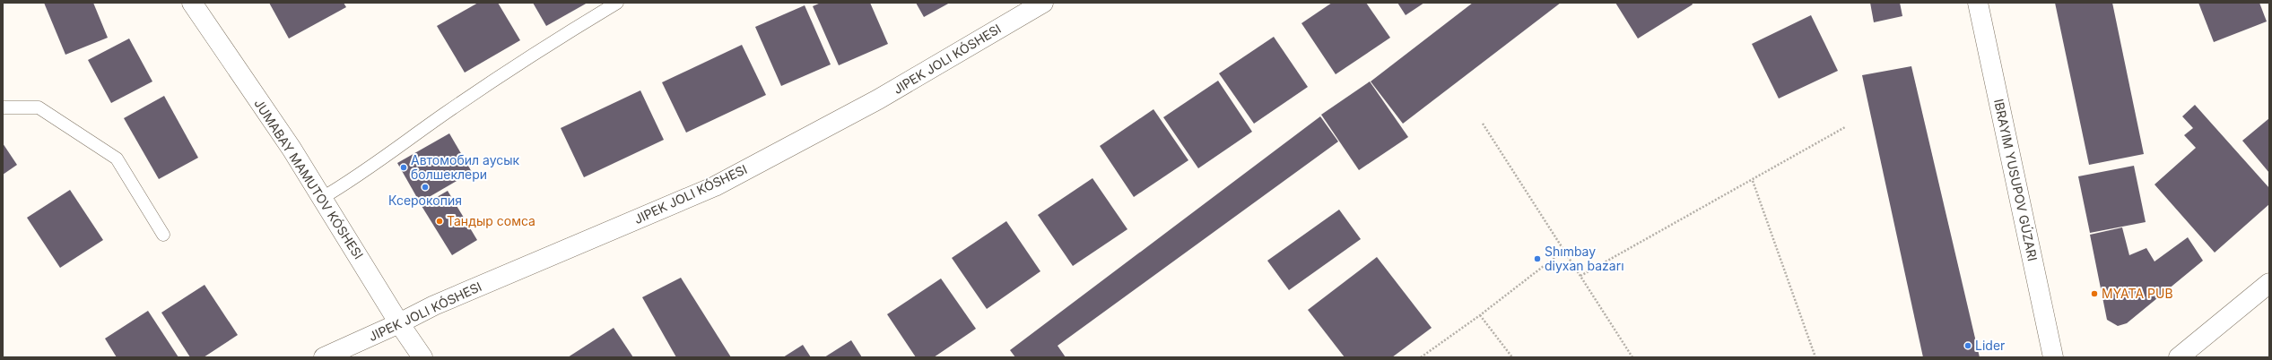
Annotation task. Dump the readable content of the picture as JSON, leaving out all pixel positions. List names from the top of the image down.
{
  "streets": {
    "street": ["JUMABAY MAMUTOV KÓSHESI"]
  },
  "places": [
    "Автомобил аусык болшеклери",
    "Ксерокопия",
    "Тандыр сомса",
    "Shımbay diyxan bazarı",
    "MYATA PUB",
    "Lider"
  ]
}
